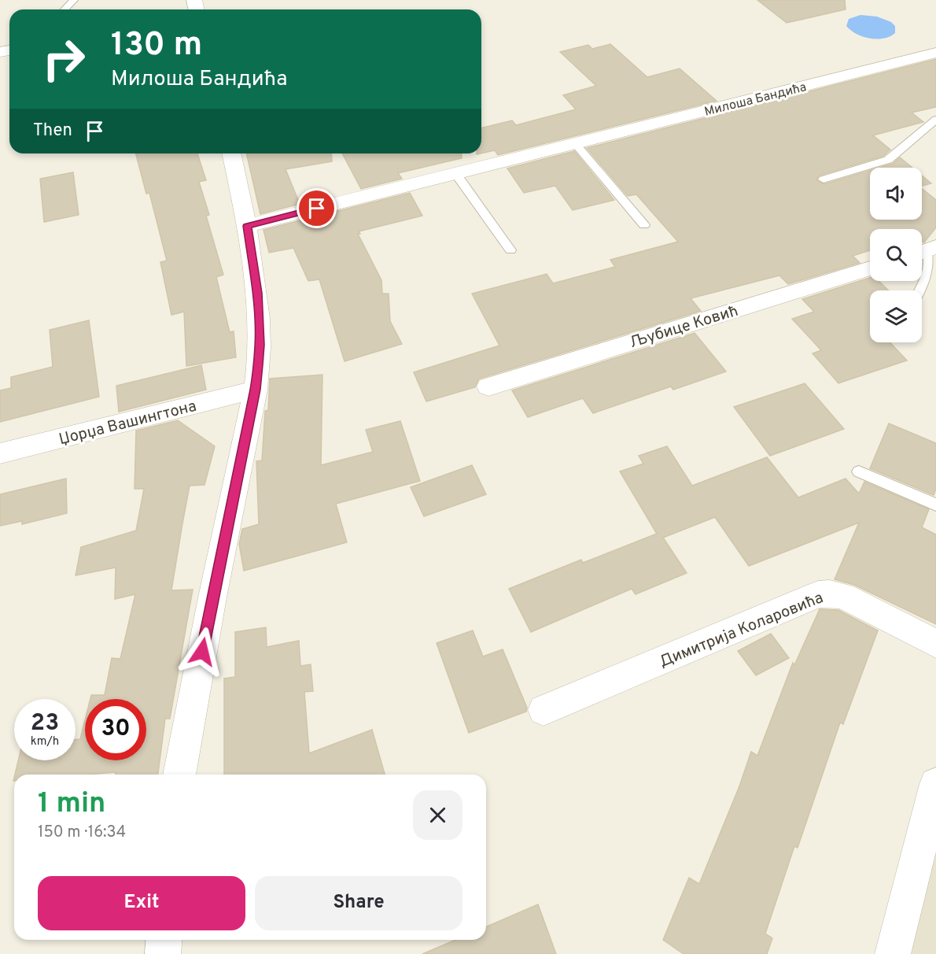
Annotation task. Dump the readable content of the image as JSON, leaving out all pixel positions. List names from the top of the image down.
{
  "streets": {
    "street": [
      "Милоша Бандића",
      "Љубице Ковић",
      "Џорџа Вашингтона",
      "Димитрија Коларовића"
    ]
  },
  "page": {
    "turn": ["130 m", "Милоша Бандића"],
    "then": "Then",
    "speed": "23 km/h",
    "limit": "30",
    "heading": ["1 min", "150 m · 16:34"],
    "buttons": ["Exit", "Share"]
  }
}
